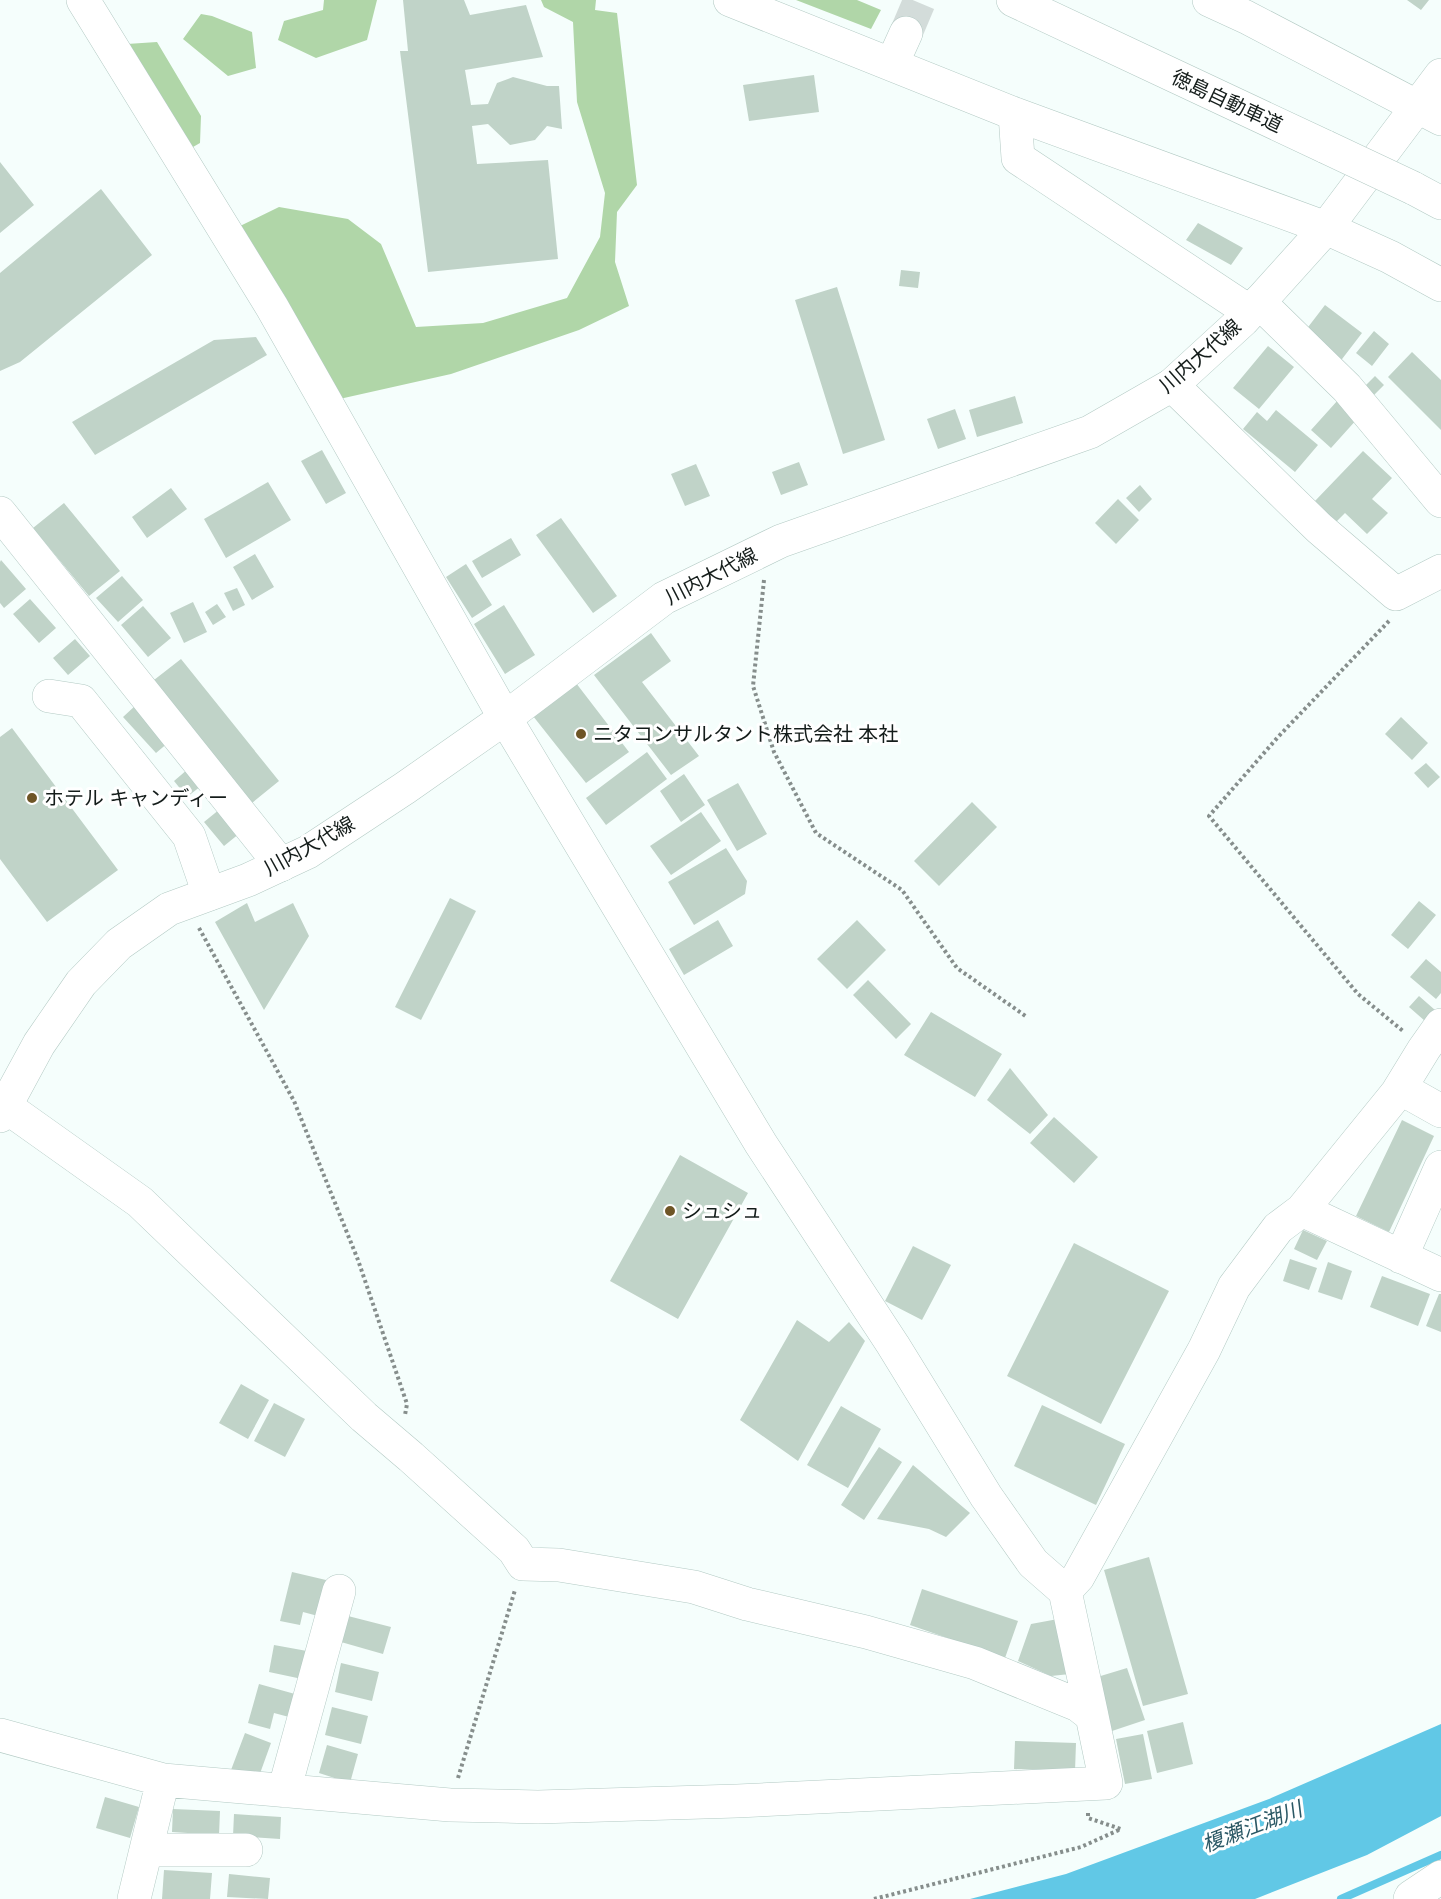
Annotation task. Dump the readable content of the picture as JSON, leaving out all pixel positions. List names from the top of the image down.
{
  "streets": {
    "main road": ["徳島自動車道", "川内大代線"]
  },
  "water": ["榎瀬江湖川"],
  "places": ["ニタコンサルタント株式会社 本社", "ホテル キャンディー", "シュシュ"]
}
